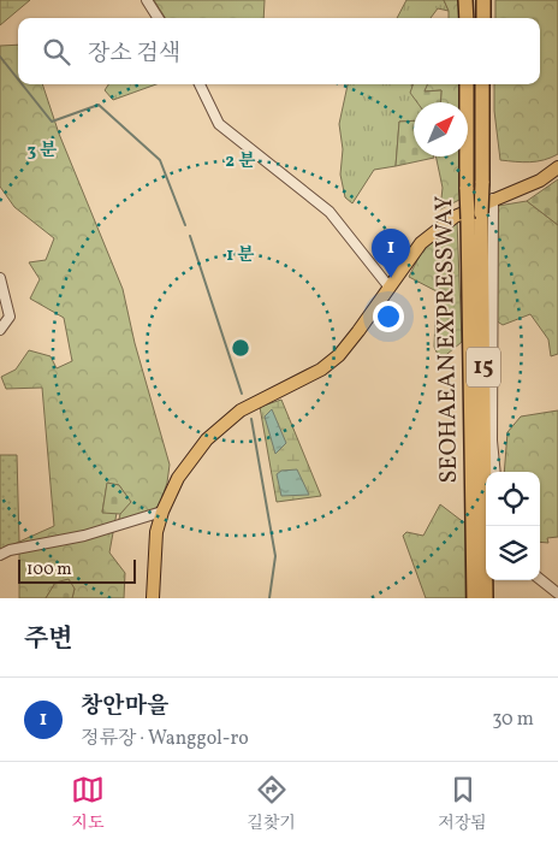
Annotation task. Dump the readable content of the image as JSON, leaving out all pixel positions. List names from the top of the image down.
{
  "streets": {
    "highway": ["SEOHAEAN EXPRESSWAY", "15"]
  },
  "scale_bar": "100 m",
  "north": "top right",
  "page": {
    "search": "장소 검색",
    "pins": "1",
    "scale": "100 m",
    "heading": "주변",
    "list": [
      {
        "mark": "1",
        "name": "창안마을",
        "note": "정류장 · Wanggol-ro",
        "value": "30 m"
      }
    ],
    "nav": ["지도", "길찾기", "저장됨"]
  },
  "rings": ["3 분", "2 분", "1 분"]
}
